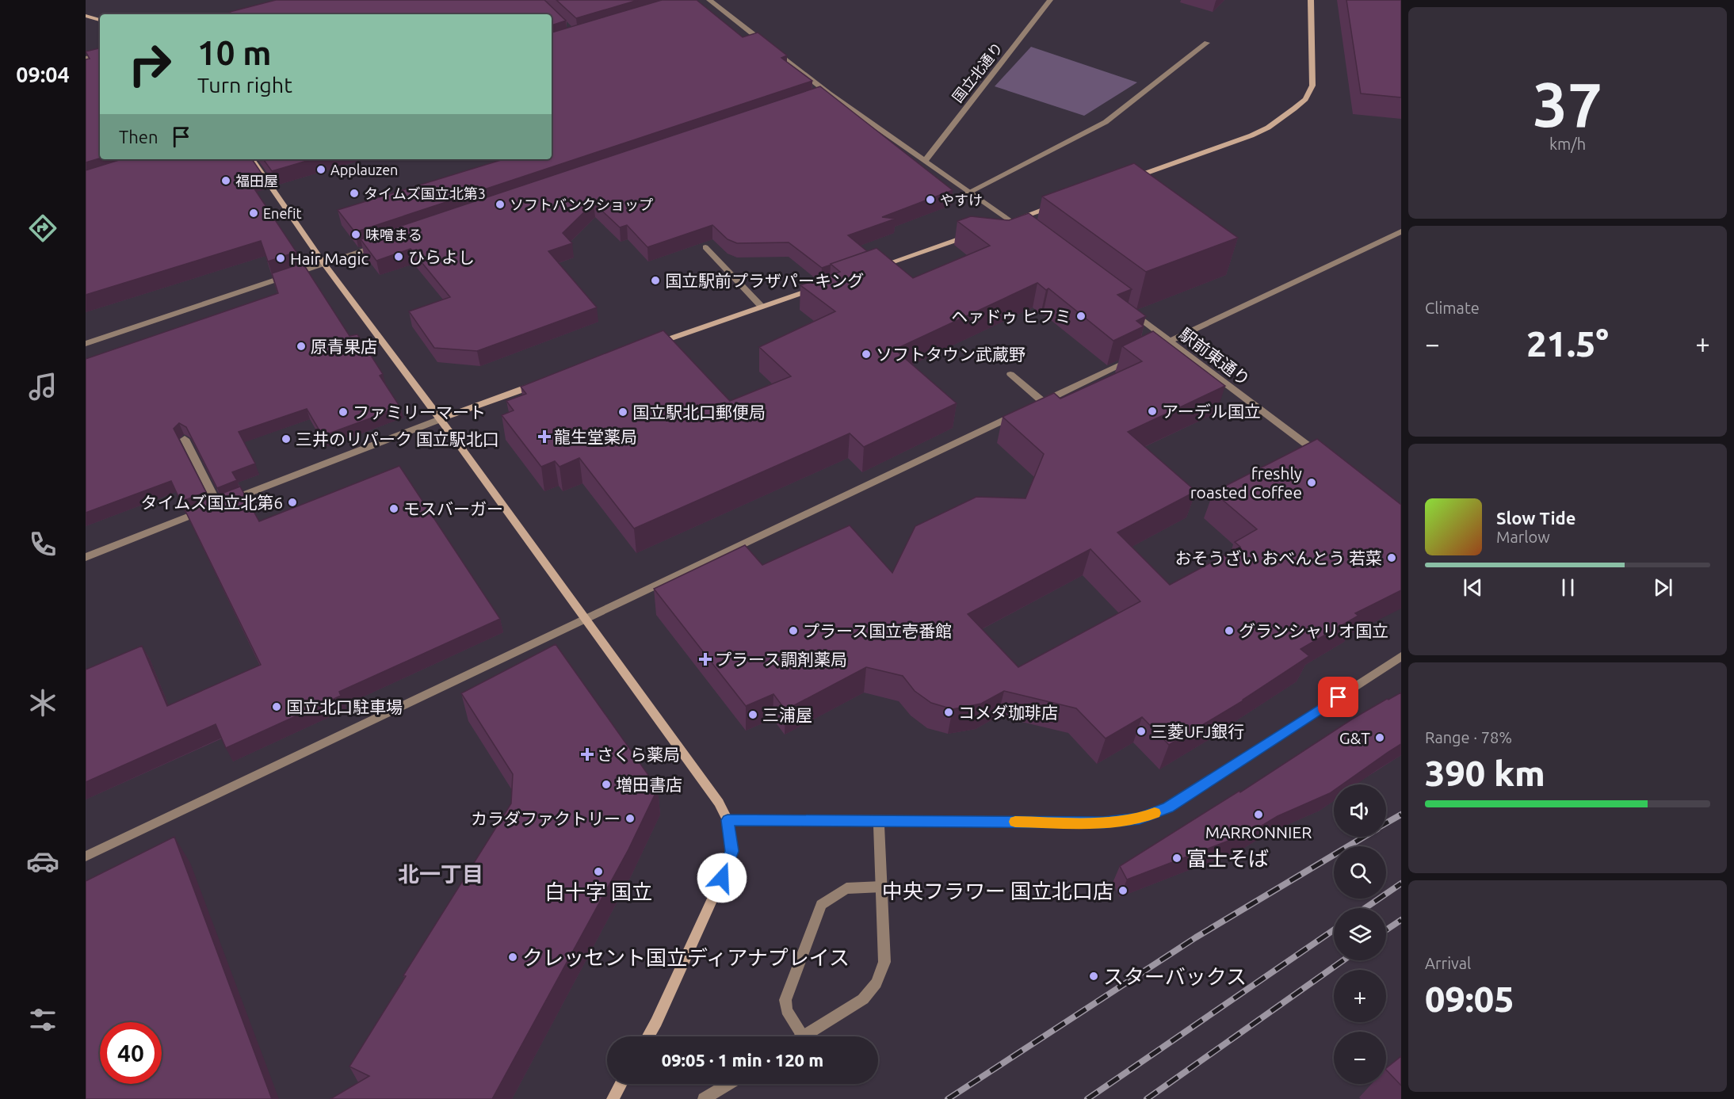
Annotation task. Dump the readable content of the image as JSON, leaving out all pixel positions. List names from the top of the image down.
{
  "streets": {
    "street": ["国立北通り", "駅前東通り"]
  },
  "districts": ["北一丁目"],
  "places": {
    "other": [
      "Applauzen",
      "福田屋",
      "タイムズ国立北第3",
      "やすけ",
      "ソフトバンクショップ",
      "Enefit",
      "味噌まる",
      "ひらよし",
      "Hair Magic",
      "国立駅前プラザパーキング",
      "ヘァドゥ ヒフミ",
      "原青果店",
      "ソフトタウン武蔵野",
      "アーデル国立",
      "ファミリーマート",
      "国立駅北口郵便局",
      "三井のリパーク 国立駅北口",
      "freshly roasted Coffee",
      "タイムズ国立北第6",
      "モスバーガー",
      "おそうざい おべんとう 若菜",
      "プラース国立壱番館",
      "グランシャリオ国立",
      "国立北口駐車場",
      "コメダ珈琲店",
      "三浦屋",
      "三菱UFJ銀行",
      "G&T",
      "増田書店",
      "MARRONNIER",
      "カラダファクトリー",
      "富士そば",
      "白十字 国立",
      "中央フラワー 国立北口店",
      "クレッセント国立ディアナプレイス",
      "スターバックス"
    ],
    "health": ["龍生堂薬局", "プラース調剤薬局", "さくら薬局"]
  },
  "page": {
    "tabs": "09:04",
    "tile": [
      ["37", "km/h"],
      "Climate",
      ["Range · 78%", "390 km"],
      ["Arrival", "09:05"]
    ],
    "turn": ["10 m", "Turn right"],
    "then": "Then",
    "heat": ["−", "21.5°", "+"],
    "song": ["Slow Tide", "Marlow"],
    "map_buttons": ["+", "−"],
    "limit": "40",
    "trip": "09:05 · 1 min · 120 m"
  }
}
